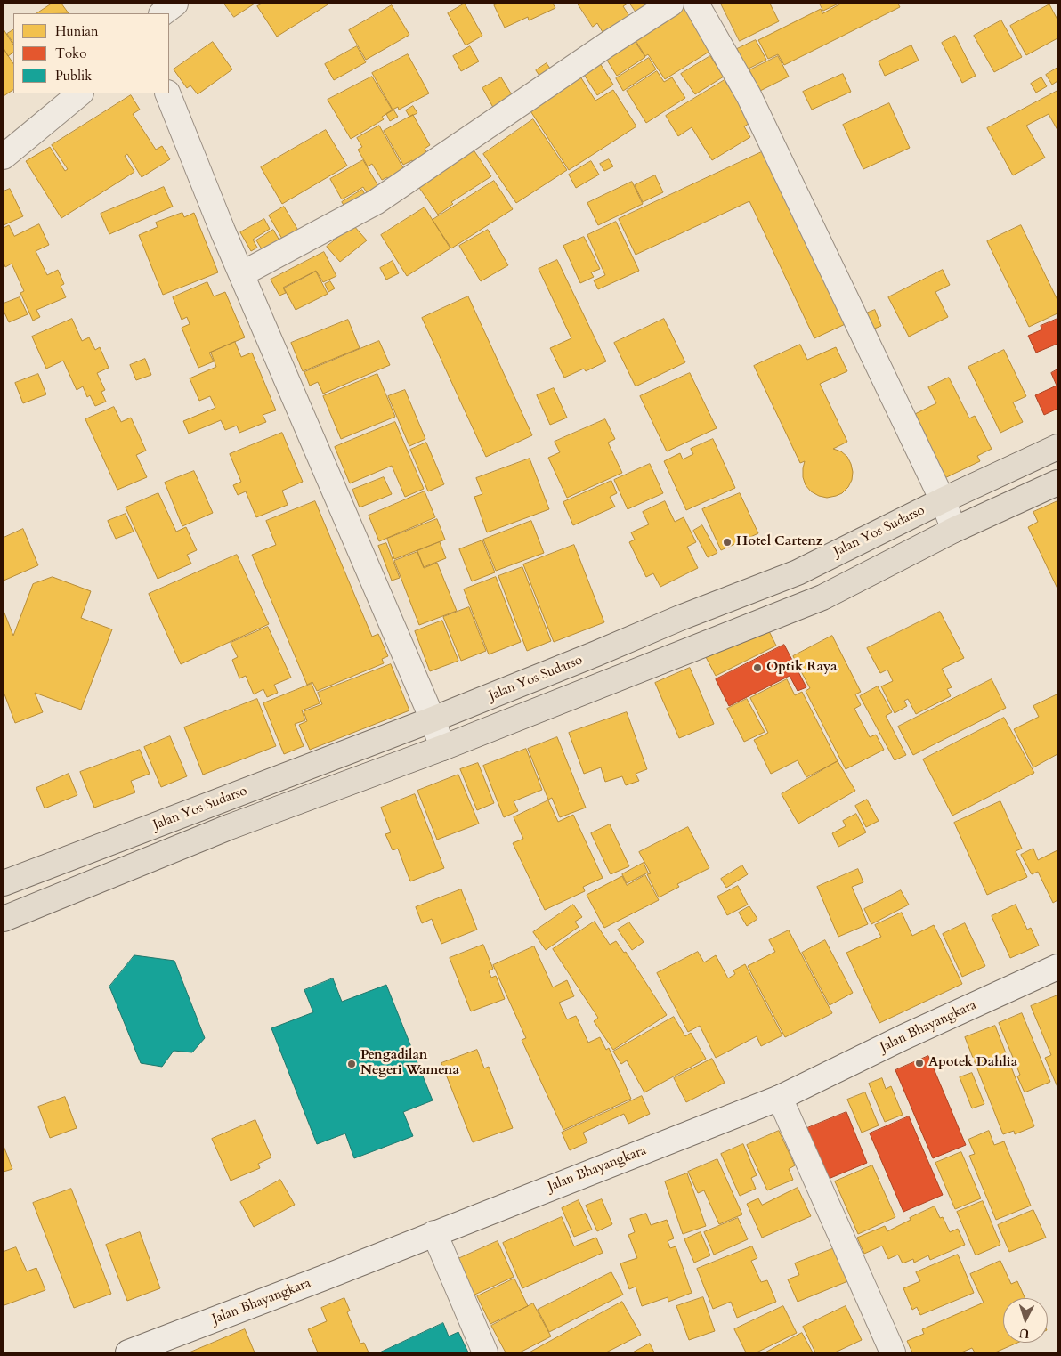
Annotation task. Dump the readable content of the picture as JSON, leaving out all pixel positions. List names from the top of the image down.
{
  "streets": {
    "highway": ["Jalan Yos Sudarso"],
    "street": ["Jalan Bhayangkara"]
  },
  "places": [
    "Hotel Cartenz",
    "Optik Raya",
    "Apotek Dahlia",
    "Pengadilan Negeri Wamena"
  ],
  "legend": ["Hunian", "Toko", "Publik"],
  "north": "bottom"
}
